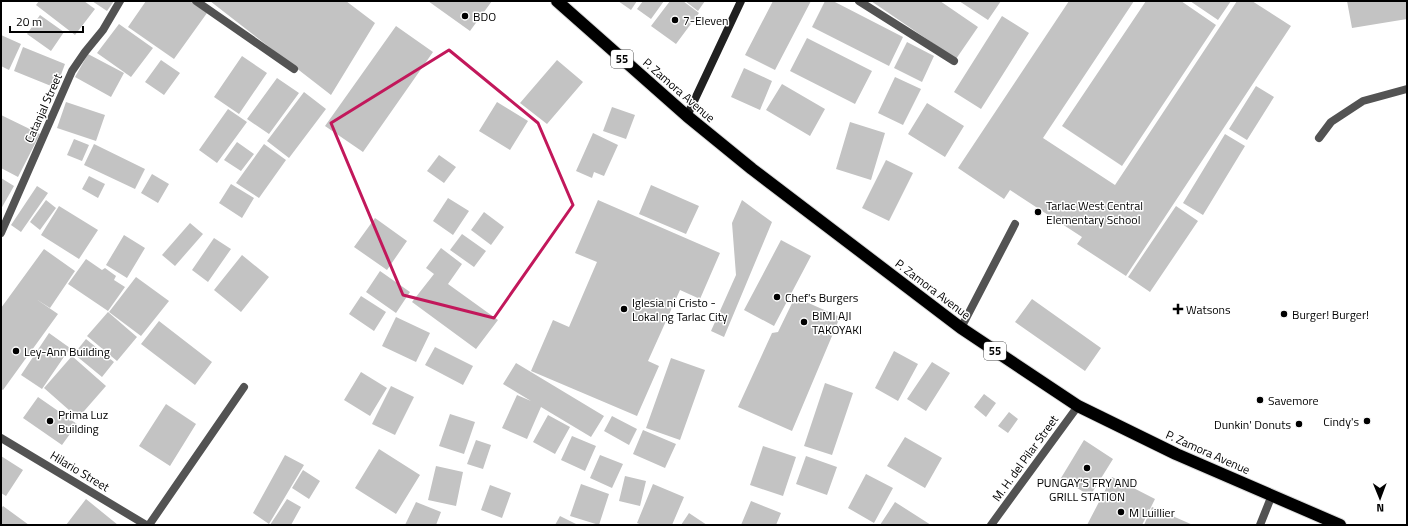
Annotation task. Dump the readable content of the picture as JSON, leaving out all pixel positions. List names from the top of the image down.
{
  "streets": {
    "highway": ["55", "P. Zamora Avenue"],
    "street": ["Catanjal Street", "M. H. del Pilar Street", "Hilario Street"]
  },
  "crossings": [
    ["P. Zamora Avenue", "M. H. del Pilar Street"]
  ],
  "places": {
    "other": [
      "BDO",
      "7-Eleven",
      "Tarlac West Central Elementary School",
      "Chef's Burgers",
      "Iglesia ni Cristo - Lokal ng Tarlac City",
      "Burger! Burger!",
      "BIMI AJI TAKOYAKI",
      "Ley-Ann Building",
      "Savemore",
      "Prima Luz Building",
      "Cindy's",
      "Dunkin' Donuts",
      "PUNGAY'S FRY AND GRILL STATION",
      "M Luillier"
    ],
    "health": ["Watsons"]
  },
  "scale_bar": "20 m",
  "north": "bottom"
}
